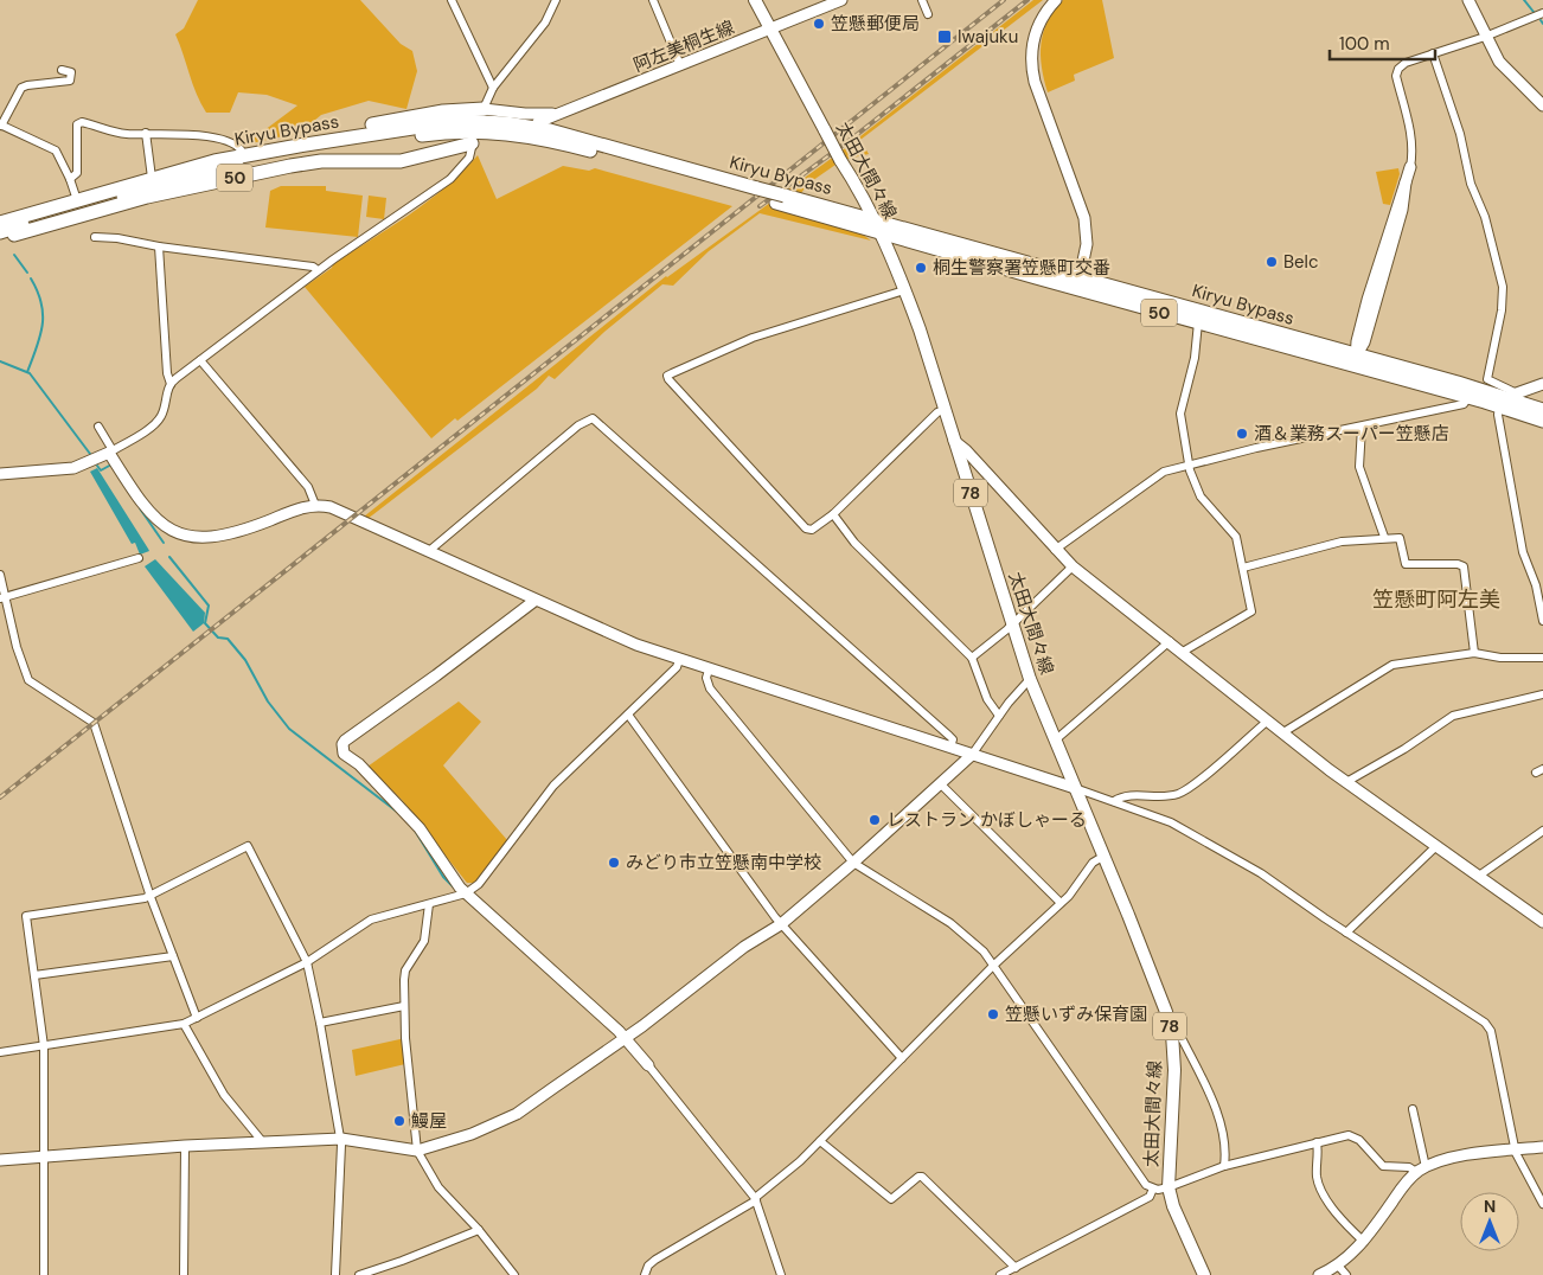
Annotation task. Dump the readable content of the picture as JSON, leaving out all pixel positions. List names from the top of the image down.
{
  "streets": {
    "highway": ["Kiryu Bypass", "50"],
    "main road": ["太田大間々線", "78"],
    "street": ["阿左美桐生線"]
  },
  "crossings": [
    ["阿左美桐生線", "太田大間々線"],
    ["Kiryu Bypass", "太田大間々線"],
    ["Kiryu Bypass", "50"]
  ],
  "districts": ["笠懸町阿左美"],
  "places": {
    "other": [
      "笠懸郵便局",
      "Belc",
      "桐生警察署笠懸町交番",
      "酒＆業務スーパー笠懸店",
      "レストラン かぼしゃーる",
      "みどり市立笠懸南中学校",
      "笠懸いずみ保育園",
      "鰻屋"
    ],
    "transit": ["Iwajuku"]
  },
  "scale_bar": "100 m",
  "north": "top"
}
